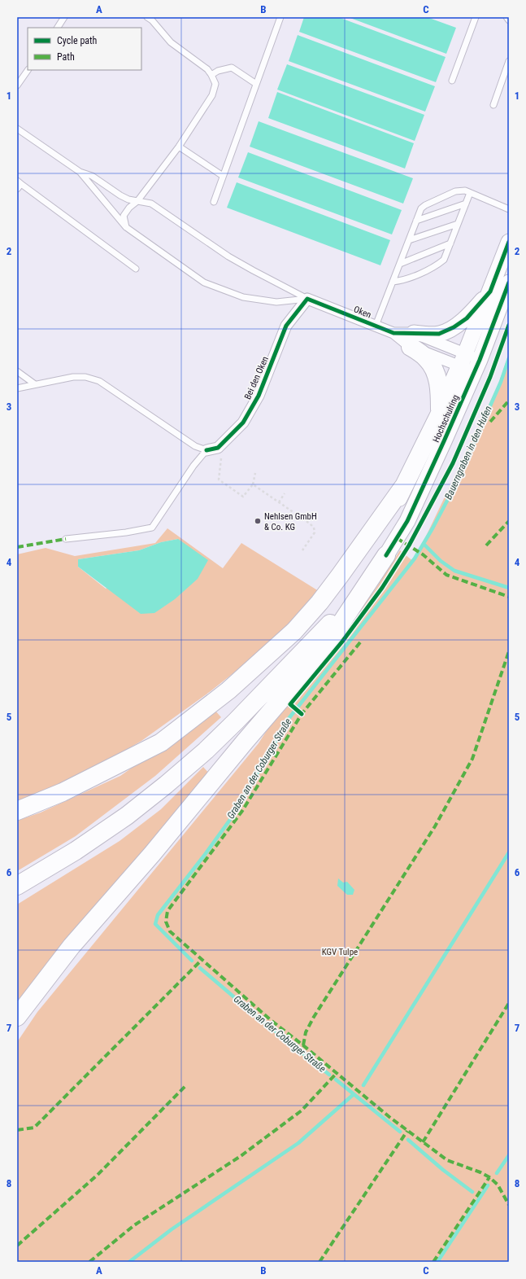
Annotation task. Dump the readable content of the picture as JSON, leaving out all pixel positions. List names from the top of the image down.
{
  "streets": {
    "street": ["Oken", "Bei den Oken", "Hochschulring"]
  },
  "crossings": [
    ["Oken", "Bei den Oken"],
    ["Oken", "Hochschulring"]
  ],
  "water": ["Bauerngraben in den Hufen", "Graben an der Coburger Straße"],
  "parks": ["KGV Tulpe"],
  "places": ["Nehlsen GmbH & Co. KG"],
  "legend": ["Cycle path", "Path"],
  "grid": {
    "columns": ["A", "B", "C"],
    "rows": [
      "1",
      "2",
      "3",
      "4",
      "5",
      "6",
      "7",
      "8"
    ]
  }
}
